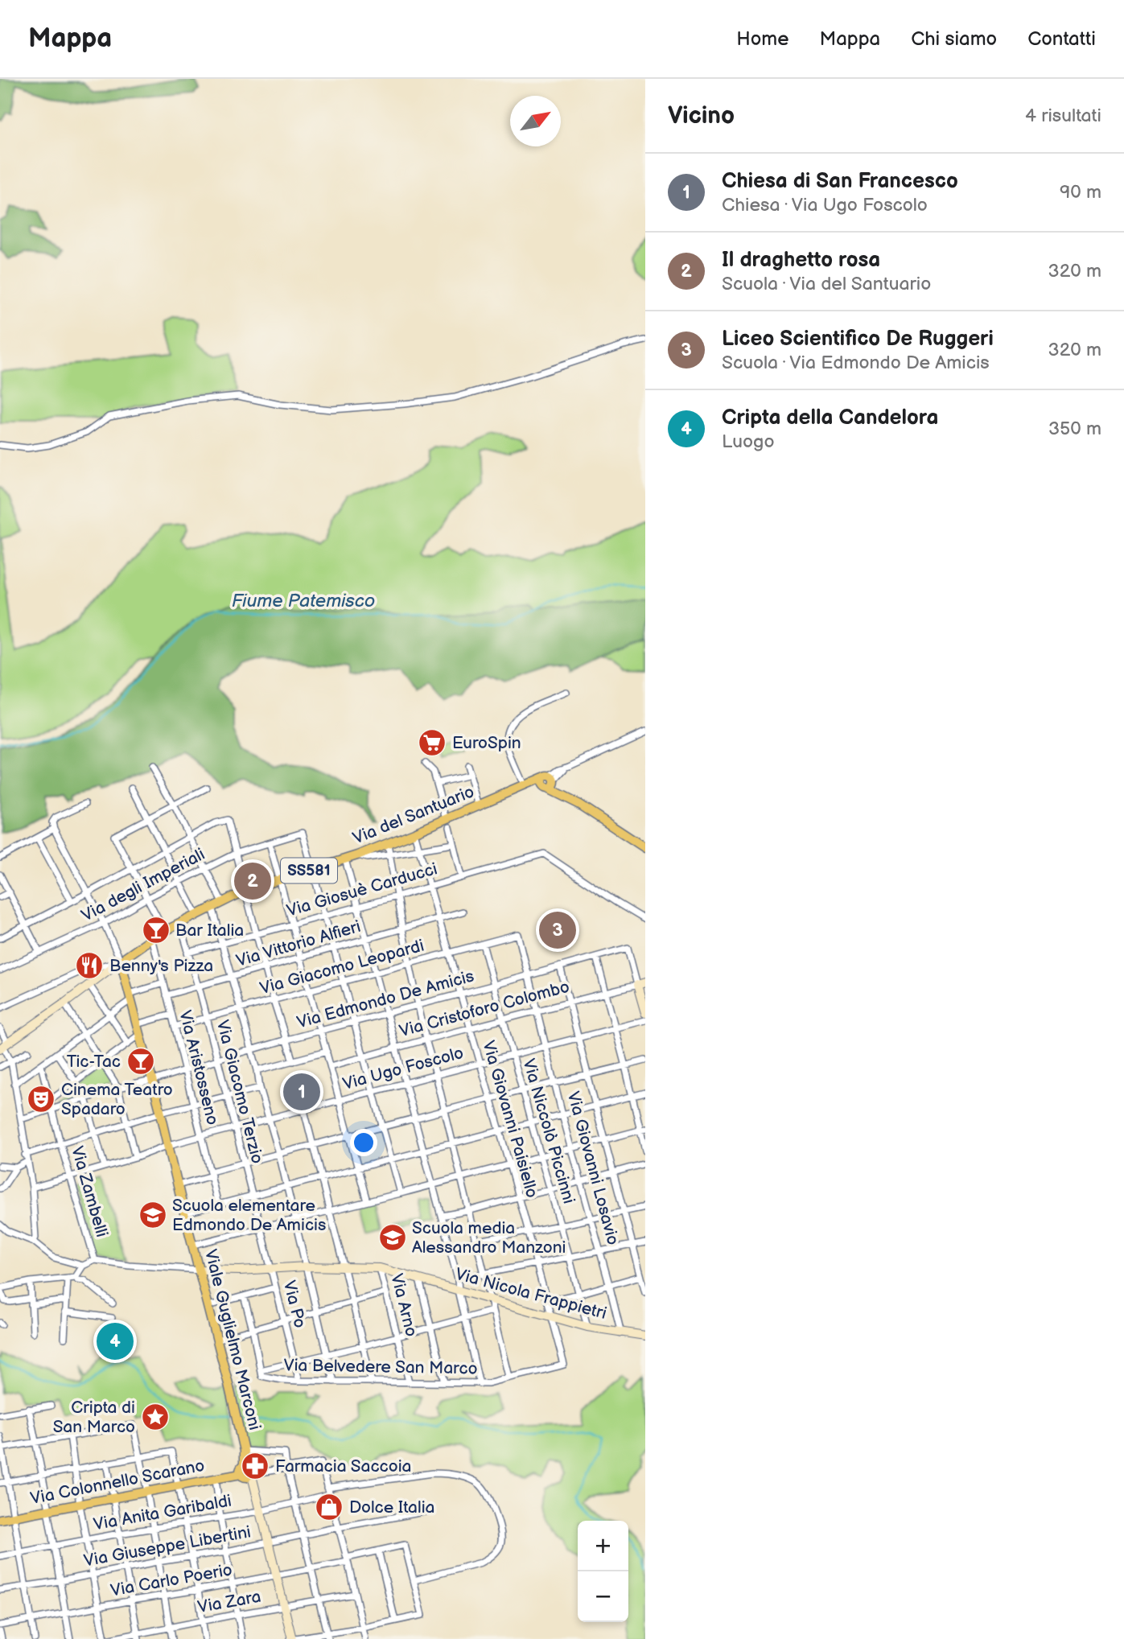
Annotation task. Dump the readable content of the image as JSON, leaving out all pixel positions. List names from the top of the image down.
{
  "streets": {
    "main road": [
      "Via del Santuario",
      "SS581",
      "Viale Guglielmo Marconi",
      "Via Colonnello Scarano"
    ],
    "street": [
      "Via degli Imperiali",
      "Via Giosuè Carducci",
      "Via Vittorio Alfieri",
      "Via Giacomo Leopardi",
      "Via Edmondo De Amicis",
      "Via Cristoforo Colombo",
      "Via Aristosseno",
      "Via Ugo Foscolo",
      "Via Giacomo Terzio",
      "Via Giovanni Paisiello",
      "Via Niccolò Piccinni",
      "Via Giovanni Losavio",
      "Via Zambelli",
      "Via Nicola Frappietri",
      "Via Po",
      "Via Arno",
      "Via Belvedere San Marco",
      "Via Anita Garibaldi",
      "Via Giuseppe Libertini",
      "Via Carlo Poerio",
      "Via Zara"
    ]
  },
  "crossings": [
    ["Via del Santuario", "Via degli Imperiali"],
    ["Via del Santuario", "Via Aristosseno"],
    ["Via del Santuario", "Via Giacomo Terzio"],
    ["Via del Santuario", "Via Giovanni Paisiello"],
    ["Via del Santuario", "Viale Guglielmo Marconi"],
    ["Via Giosuè Carducci", "Via Giacomo Terzio"],
    ["Via Giosuè Carducci", "Via Giovanni Paisiello"],
    ["Via Vittorio Alfieri", "Via Aristosseno"],
    ["Via Vittorio Alfieri", "Via Giacomo Terzio"],
    ["Via Vittorio Alfieri", "Via Giovanni Paisiello"],
    ["Via Giacomo Leopardi", "Via Aristosseno"],
    ["Via Giacomo Leopardi", "Via Giacomo Terzio"],
    ["Via Giacomo Leopardi", "Via Giovanni Paisiello"],
    ["Via Giacomo Leopardi", "Via Niccolò Piccinni"],
    ["Via Giacomo Leopardi", "Via Giovanni Losavio"],
    ["Via Edmondo De Amicis", "Via Cristoforo Colombo"],
    ["Via Edmondo De Amicis", "Via Aristosseno"],
    ["Via Edmondo De Amicis", "Via Giacomo Terzio"],
    ["Via Edmondo De Amicis", "Via Giovanni Paisiello"],
    ["Via Edmondo De Amicis", "Via Niccolò Piccinni"],
    ["Via Edmondo De Amicis", "Via Giovanni Losavio"],
    ["Via Edmondo De Amicis", "Via Zambelli"],
    ["Via Edmondo De Amicis", "Viale Guglielmo Marconi"],
    ["Via Cristoforo Colombo", "Via Giovanni Paisiello"],
    ["Via Cristoforo Colombo", "Via Niccolò Piccinni"],
    ["Via Cristoforo Colombo", "Via Giovanni Losavio"],
    ["Via Aristosseno", "Via Ugo Foscolo"],
    ["Via Ugo Foscolo", "Via Giacomo Terzio"],
    ["Via Ugo Foscolo", "Via Giovanni Paisiello"],
    ["Via Ugo Foscolo", "Via Niccolò Piccinni"],
    ["Via Ugo Foscolo", "Via Giovanni Losavio"],
    ["Via Ugo Foscolo", "Via Zambelli"],
    ["Via Ugo Foscolo", "Viale Guglielmo Marconi"],
    ["Via Giacomo Terzio", "Via Nicola Frappietri"],
    ["Via Giacomo Terzio", "Via Po"],
    ["Via Giovanni Paisiello", "Via Nicola Frappietri"],
    ["Via Giovanni Paisiello", "Via Belvedere San Marco"],
    ["Via Niccolò Piccinni", "Via Nicola Frappietri"],
    ["Via Giovanni Losavio", "Via Nicola Frappietri"],
    ["Via Nicola Frappietri", "Via Po"],
    ["Via Nicola Frappietri", "Via Arno"],
    ["Via Nicola Frappietri", "Viale Guglielmo Marconi"],
    ["Via Po", "Via Belvedere San Marco"],
    ["Via Arno", "Via Belvedere San Marco"],
    ["Viale Guglielmo Marconi", "Via Colonnello Scarano"],
    ["Via Anita Garibaldi", "Via Carlo Poerio"]
  ],
  "water": ["Fiume Patemisco"],
  "places": {
    "supermarket": ["EuroSpin"],
    "bar": ["Bar Italia", "Tic-Tac"],
    "restaurant": ["Benny's Pizza"],
    "theatre": ["Cinema Teatro Spadaro"],
    "school or university": ["Scuola elementare Edmondo De Amicis", "Scuola media Alessandro Manzoni"],
    "place": ["Cripta di San Marco"],
    "pharmacy": ["Farmacia Saccoia"],
    "shop": ["Dolce Italia"]
  },
  "north": "top right",
  "page": {
    "header": "Mappa",
    "nav": [
      "Home",
      "Mappa",
      "Chi siamo",
      "Contatti"
    ],
    "heading": ["Vicino", "4 risultati"],
    "list": [
      {
        "mark": "1",
        "name": "Chiesa di San Francesco",
        "note": "Chiesa · Via Ugo Foscolo",
        "value": "90 m"
      },
      {
        "mark": "2",
        "name": "Il draghetto rosa",
        "note": "Scuola · Via del Santuario",
        "value": "320 m"
      },
      {
        "mark": "3",
        "name": "Liceo Scientifico De Ruggeri",
        "note": "Scuola · Via Edmondo De Amicis",
        "value": "320 m"
      },
      {
        "mark": "4",
        "name": "Cripta della Candelora",
        "note": "Luogo",
        "value": "350 m"
      }
    ],
    "pins": [
      "2",
      "3",
      "1",
      "4"
    ],
    "map_buttons": ["+", "−"]
  }
}
